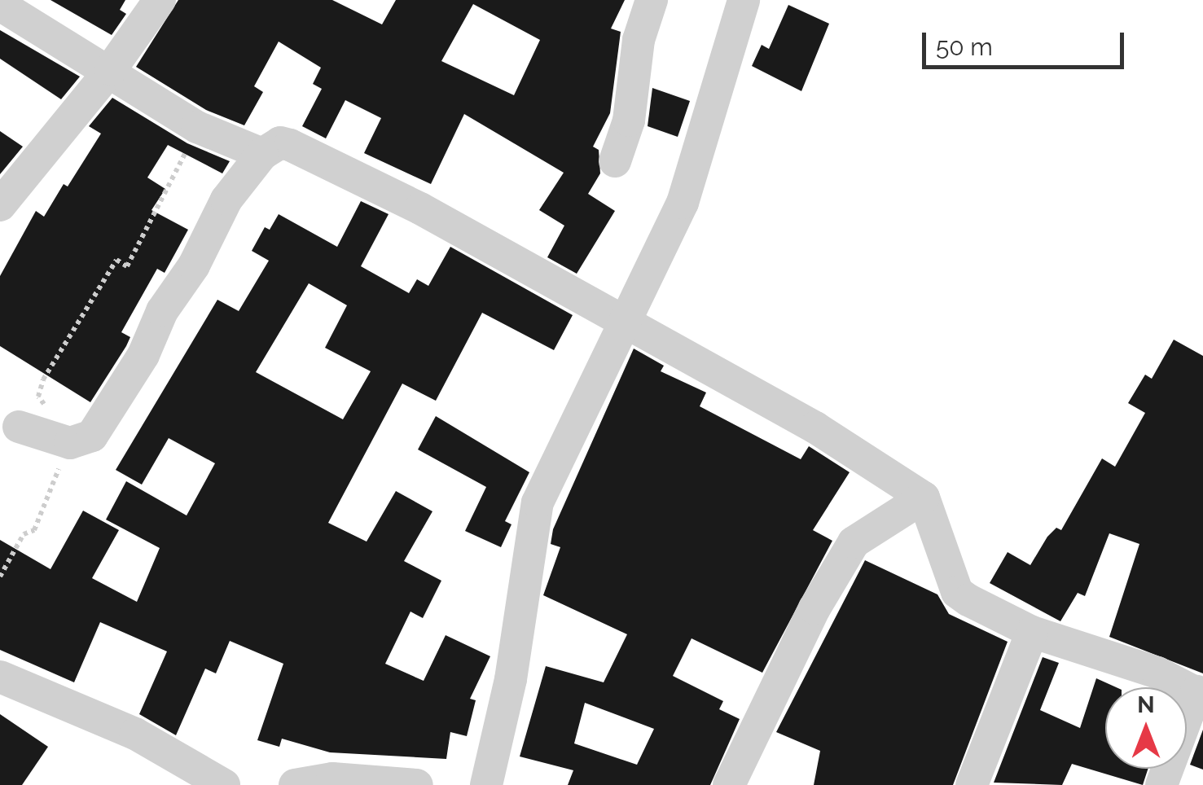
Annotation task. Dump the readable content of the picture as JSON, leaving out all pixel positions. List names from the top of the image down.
{
  "scale_bar": "50 m",
  "north": "top"
}
